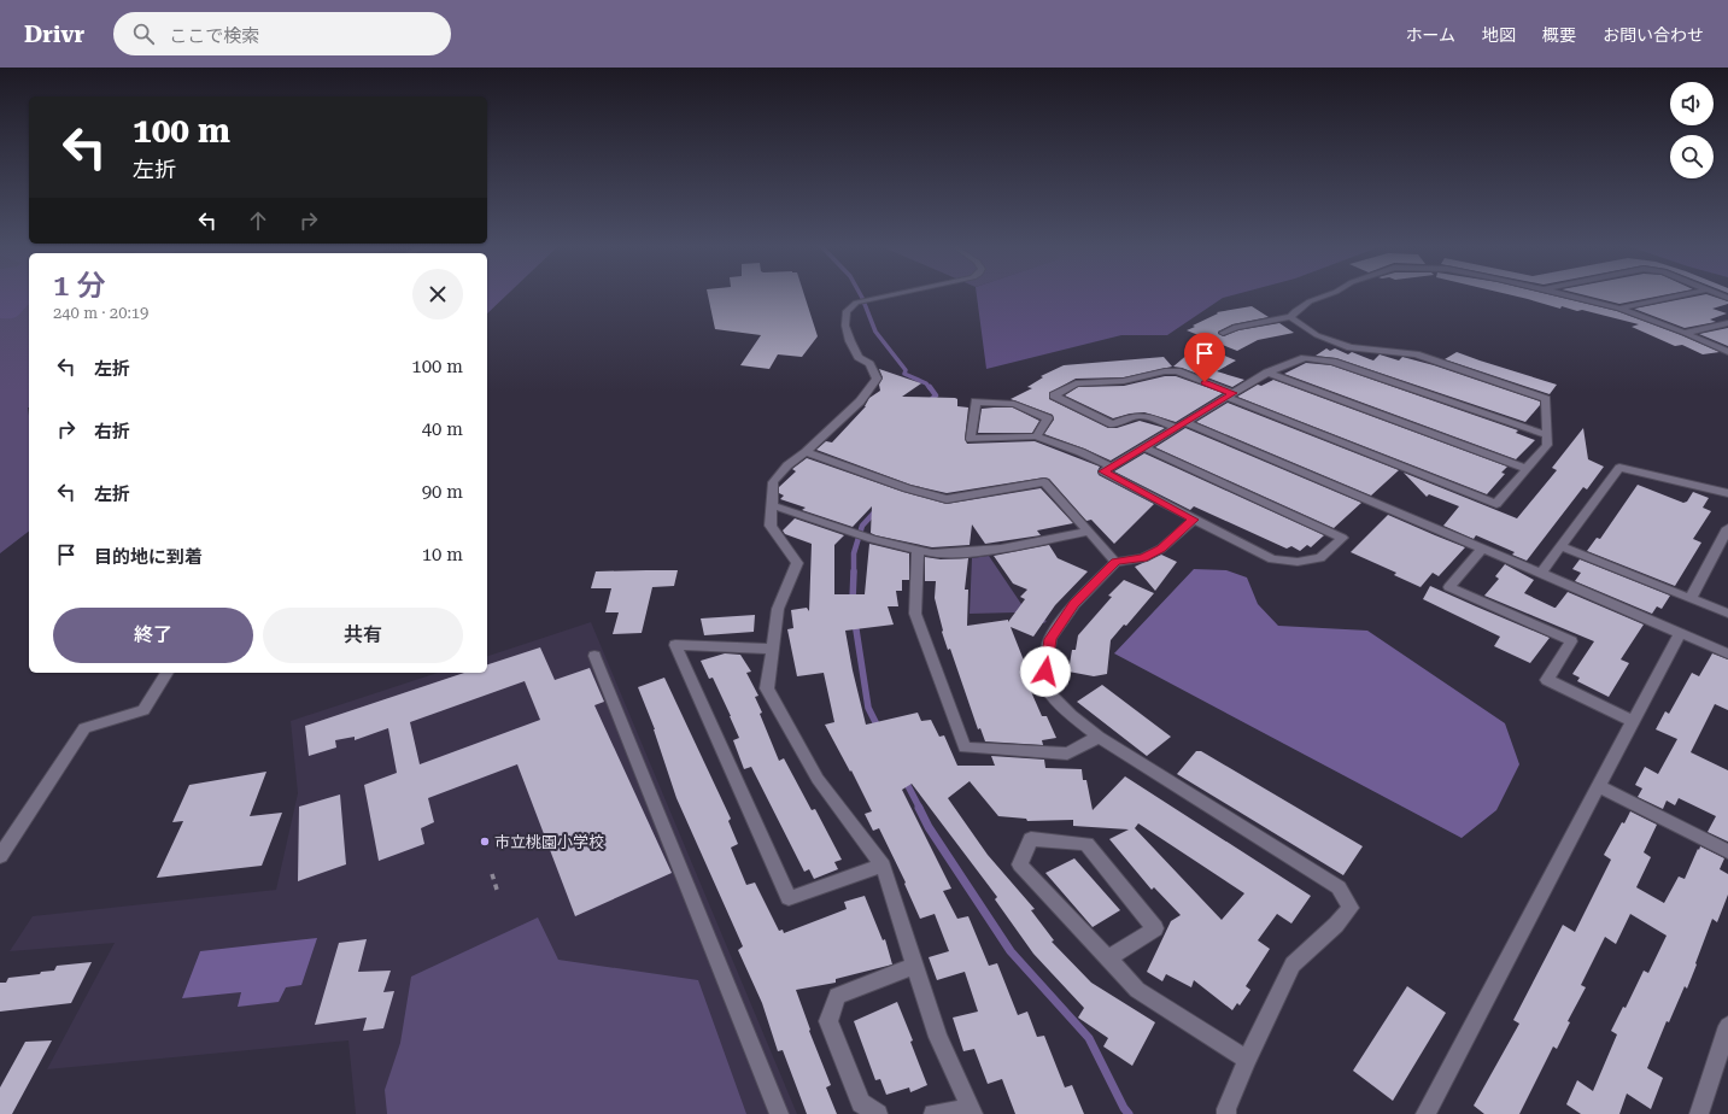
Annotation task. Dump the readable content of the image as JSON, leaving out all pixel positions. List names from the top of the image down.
{
  "places": ["市立桃園小学校"],
  "page": {
    "header": "Drivr",
    "search": "ここで検索",
    "nav": [
      "ホーム",
      "地図",
      "概要",
      "お問い合わせ"
    ],
    "turn": ["100 m", "左折"],
    "heading": ["1 分", "240 m · 20:19"],
    "list": [
      {
        "name": "左折",
        "value": "100 m"
      },
      {
        "name": "右折",
        "value": "40 m"
      },
      {
        "name": "左折",
        "value": "90 m"
      },
      {
        "name": "目的地に到着",
        "value": "10 m"
      }
    ],
    "buttons": ["終了", "共有"]
  }
}
